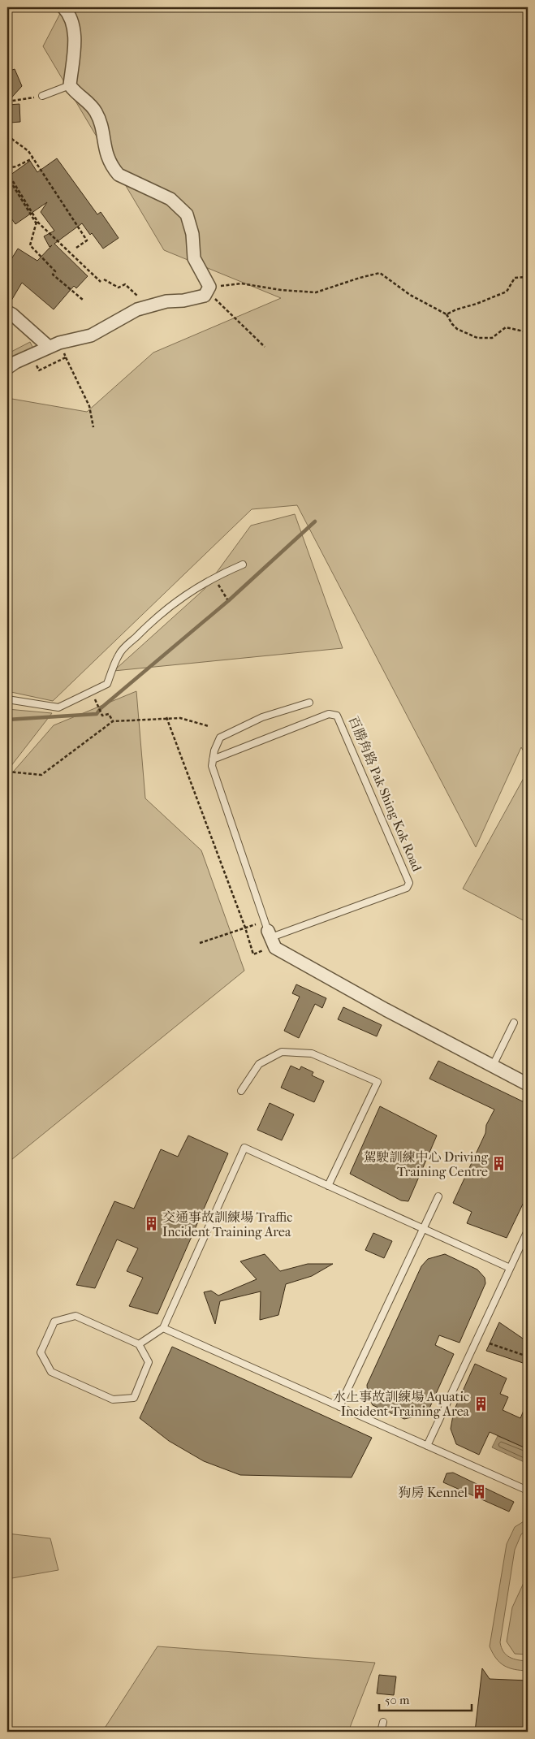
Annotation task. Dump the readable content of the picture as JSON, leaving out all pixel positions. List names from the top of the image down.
{
  "streets": {
    "lane": ["百勝角路 Pak Shing Kok Road"]
  },
  "places": {
    "building": [
      "駕駛訓練中心 Driving Training Centre",
      "交通事故訓練場 Traffic Incident Training Area",
      "水上事故訓練場 Aquatic Incident Training Area",
      "狗房 Kennel"
    ]
  },
  "scale_bar": "50 m"
}
